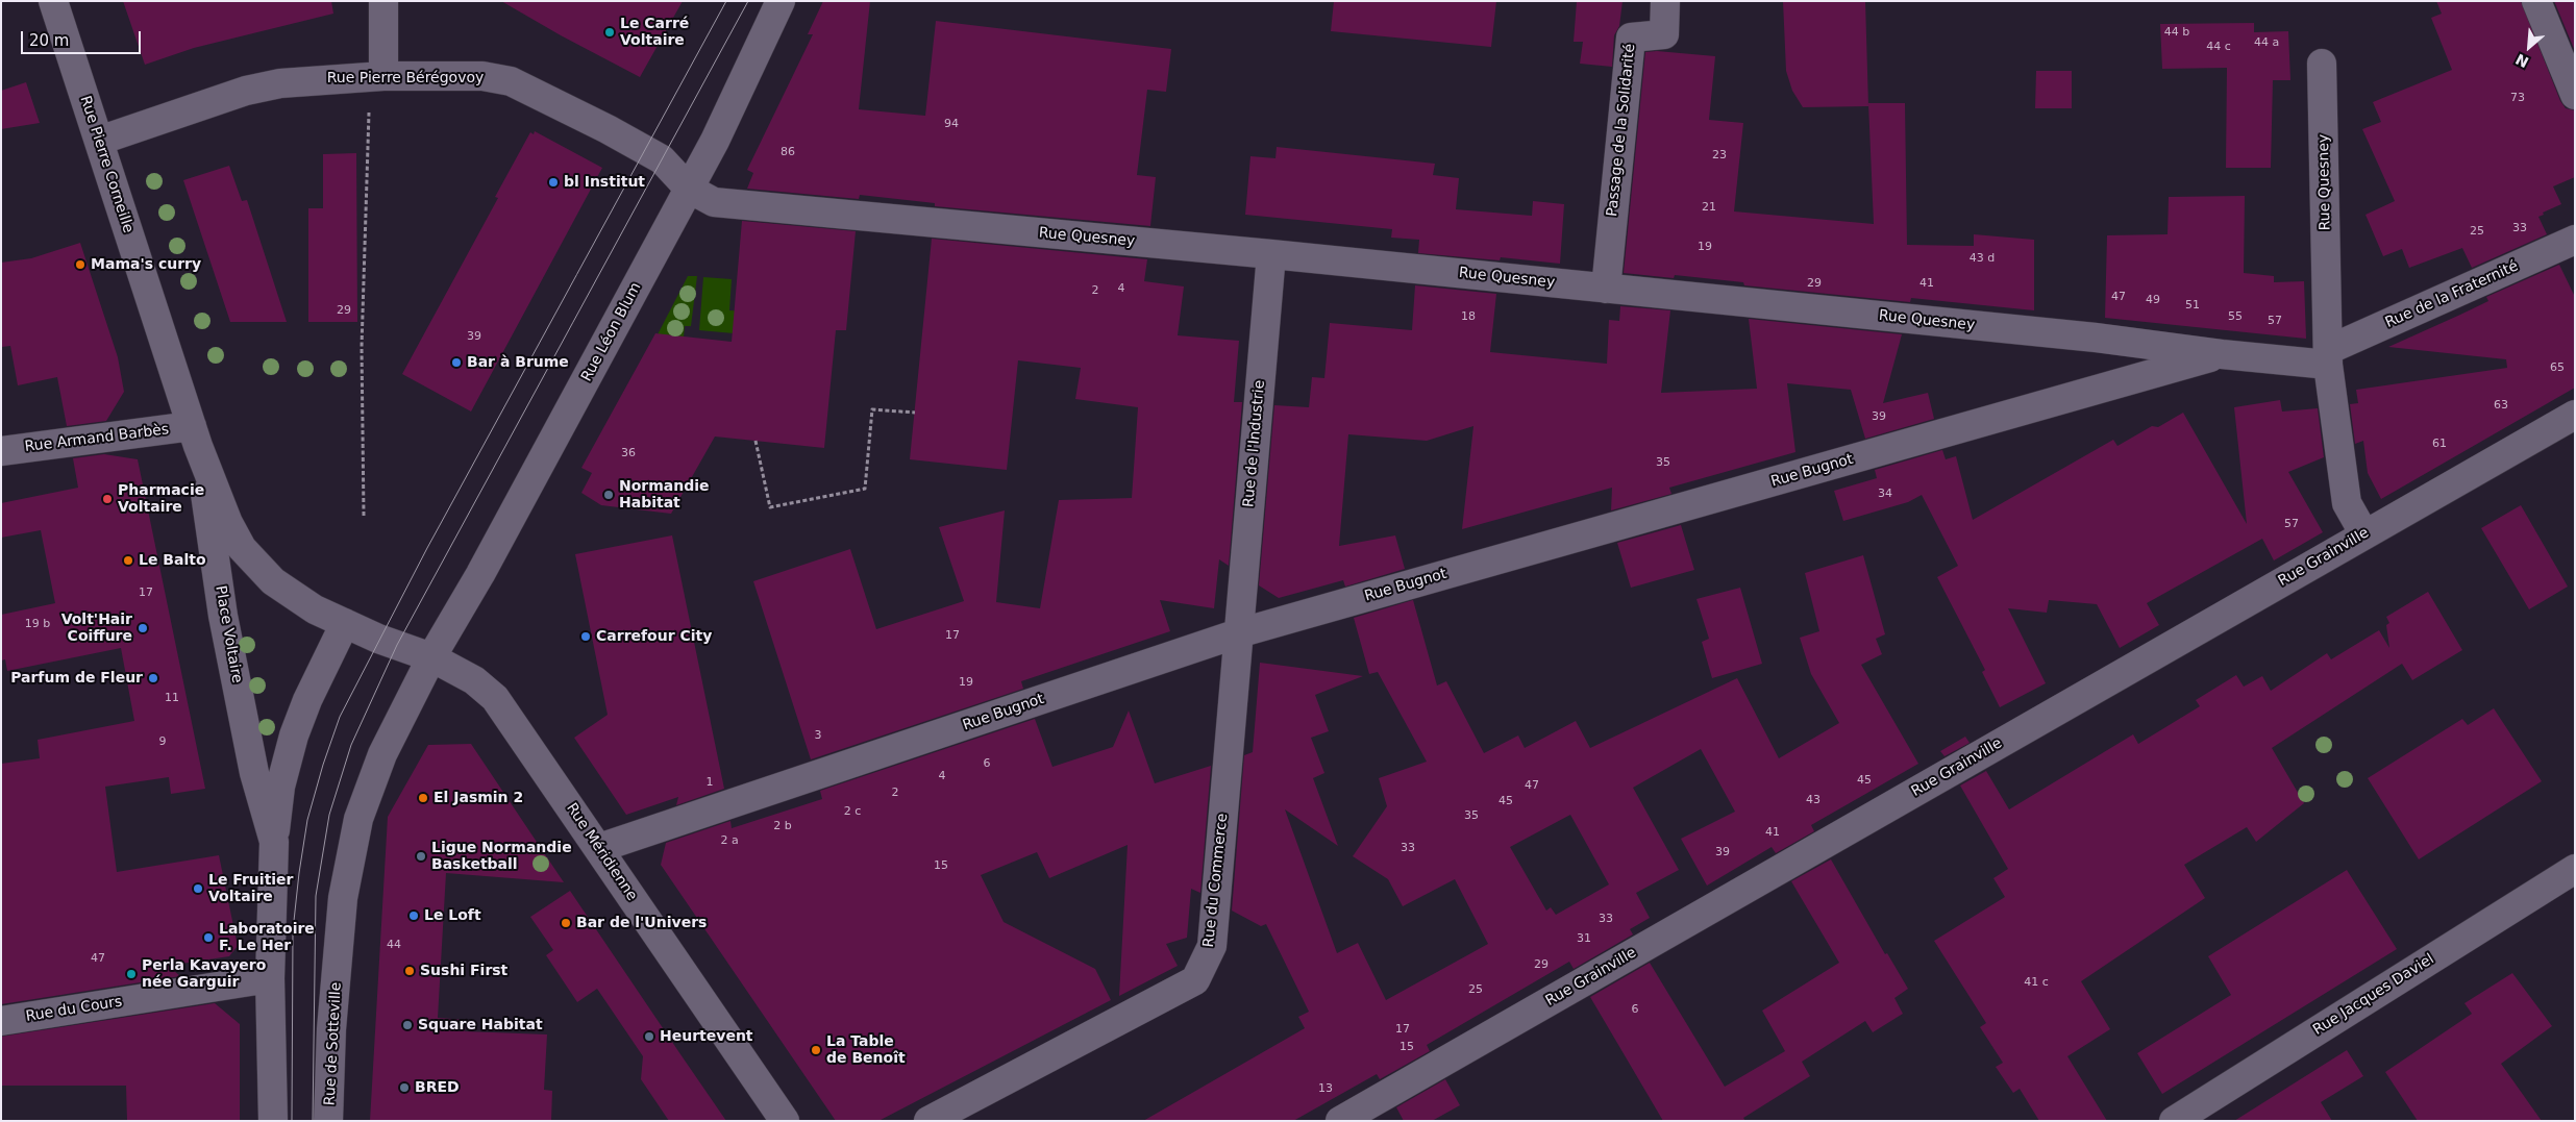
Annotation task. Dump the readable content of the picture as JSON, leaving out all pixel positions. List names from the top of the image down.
{
  "streets": {
    "street": [
      "Rue Pierre Bérégovoy",
      "Passage de la Solidarité",
      "Rue Pierre Corneille",
      "Rue Quesney",
      "Rue de la Fraternité",
      "Rue Léon Blum",
      "Rue Armand Barbès",
      "Rue de l'Industrie",
      "Rue Bugnot",
      "Rue Grainville",
      "Place Voltaire",
      "Rue Méridienne",
      "Rue du Commerce",
      "Rue Jacques Daviel",
      "Rue du Cours",
      "Rue de Sotteville"
    ]
  },
  "crossings": [
    ["Rue Pierre Bérégovoy", "Rue Pierre Corneille"],
    ["Rue Pierre Bérégovoy", "Rue Quesney"],
    ["Rue Pierre Bérégovoy", "Rue Léon Blum"],
    ["Passage de la Solidarité", "Rue Quesney"],
    ["Rue Pierre Corneille", "Rue Armand Barbès"],
    ["Rue Pierre Corneille", "Place Voltaire"],
    ["Rue Quesney", "Rue de la Fraternité"],
    ["Rue Quesney", "Rue Léon Blum"],
    ["Rue Quesney", "Rue de l'Industrie"],
    ["Rue Quesney", "Rue Bugnot"],
    ["Rue Quesney", "Rue Grainville"],
    ["Rue Léon Blum", "Rue Méridienne"],
    ["Rue Léon Blum", "Rue de Sotteville"],
    ["Rue Armand Barbès", "Place Voltaire"],
    ["Rue de l'Industrie", "Rue Bugnot"],
    ["Rue de l'Industrie", "Rue du Commerce"],
    ["Rue Bugnot", "Rue Méridienne"],
    ["Rue Bugnot", "Rue du Commerce"],
    ["Place Voltaire", "Rue du Cours"],
    ["Rue Méridienne", "Rue de Sotteville"]
  ],
  "places": [
    "Le Carré Voltaire",
    "bl Institut",
    "Mama's curry",
    "Bar à Brume",
    "Normandie Habitat",
    "Pharmacie Voltaire",
    "Le Balto",
    "Volt'Hair Coiffure",
    "Carrefour City",
    "Parfum de Fleur",
    "El Jasmin 2",
    "Ligue Normandie Basketball",
    "Le Fruitier Voltaire",
    "Le Loft",
    "Bar de l'Univers",
    "Laboratoire F. Le Her",
    "Sushi First",
    "Perla Kavayero née Garguir",
    "Square Habitat",
    "Heurtevent",
    "La Table de Benoît",
    "BRED"
  ],
  "house_numbers": [
    "44 b",
    "44 a",
    "44 c",
    "73",
    "94",
    "86",
    "23",
    "21",
    "33",
    "25",
    "19",
    "43 d",
    "29",
    "41",
    "4",
    "2",
    "47",
    "49",
    "51",
    "29",
    "18",
    "55",
    "57",
    "39",
    "65",
    "63",
    "39",
    "61",
    "36",
    "35",
    "34",
    "57",
    "17",
    "19 b",
    "17",
    "19",
    "11",
    "3",
    "9",
    "6",
    "4",
    "45",
    "1",
    "47",
    "2",
    "43",
    "45",
    "2 c",
    "35",
    "2 b",
    "41",
    "2 a",
    "33",
    "39",
    "15",
    "33",
    "31",
    "44",
    "47",
    "29",
    "41 c",
    "25",
    "6",
    "17",
    "15",
    "13"
  ],
  "scale_bar": "20 m",
  "north": "bottom left"
}
